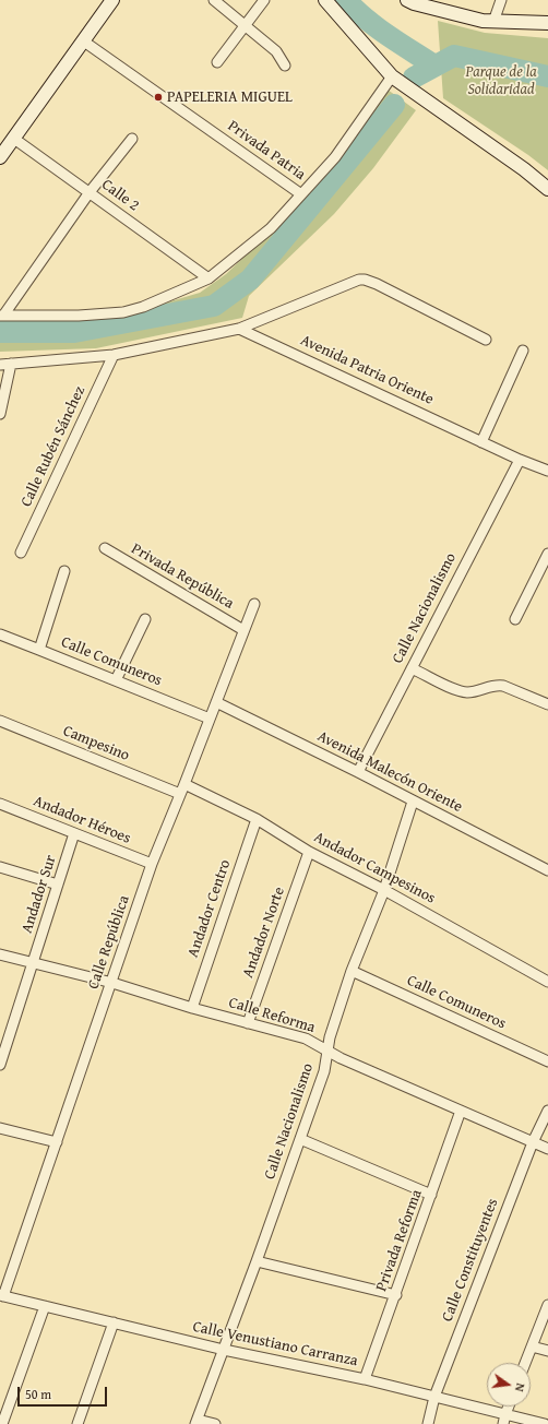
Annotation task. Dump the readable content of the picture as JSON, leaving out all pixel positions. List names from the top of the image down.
{
  "streets": {
    "street": [
      "Privada Patria",
      "Calle 2",
      "Avenida Patria Oriente",
      "Calle Rubén Sánchez",
      "Privada República",
      "Calle Nacionalismo",
      "Calle Comuneros",
      "Campesino",
      "Avenida Malecón Oriente",
      "Andador Héroes",
      "Andador Campesinos",
      "Andador Sur",
      "Andador Centro",
      "Andador Norte",
      "Calle República",
      "Calle Reforma",
      "Privada Reforma",
      "Calle Constituyentes",
      "Calle Venustiano Carranza"
    ]
  },
  "crossings": [
    ["Avenida Patria Oriente", "Calle Nacionalismo"],
    ["Privada República", "Calle República"],
    ["Calle Nacionalismo", "Calle Comuneros"],
    ["Calle Nacionalismo", "Avenida Malecón Oriente"],
    ["Calle Nacionalismo", "Andador Campesinos"],
    ["Calle Nacionalismo", "Calle Reforma"],
    ["Calle Nacionalismo", "Calle Venustiano Carranza"],
    ["Calle Comuneros", "Calle República"],
    ["Campesino", "Calle República"],
    ["Avenida Malecón Oriente", "Calle República"],
    ["Andador Héroes", "Andador Sur"],
    ["Andador Héroes", "Calle República"],
    ["Andador Campesinos", "Andador Centro"],
    ["Andador Campesinos", "Andador Norte"],
    ["Andador Campesinos", "Calle República"],
    ["Andador Sur", "Calle Reforma"],
    ["Andador Centro", "Calle Reforma"],
    ["Andador Norte", "Calle Reforma"],
    ["Calle República", "Calle Reforma"],
    ["Calle República", "Calle Venustiano Carranza"],
    ["Calle Reforma", "Privada Reforma"],
    ["Calle Reforma", "Calle Constituyentes"],
    ["Privada Reforma", "Calle Venustiano Carranza"],
    ["Calle Constituyentes", "Calle Venustiano Carranza"]
  ],
  "parks": ["Parque de la Solidaridad"],
  "places": ["PAPELERIA MIGUEL"],
  "scale_bar": "50 m",
  "north": "right"
}
